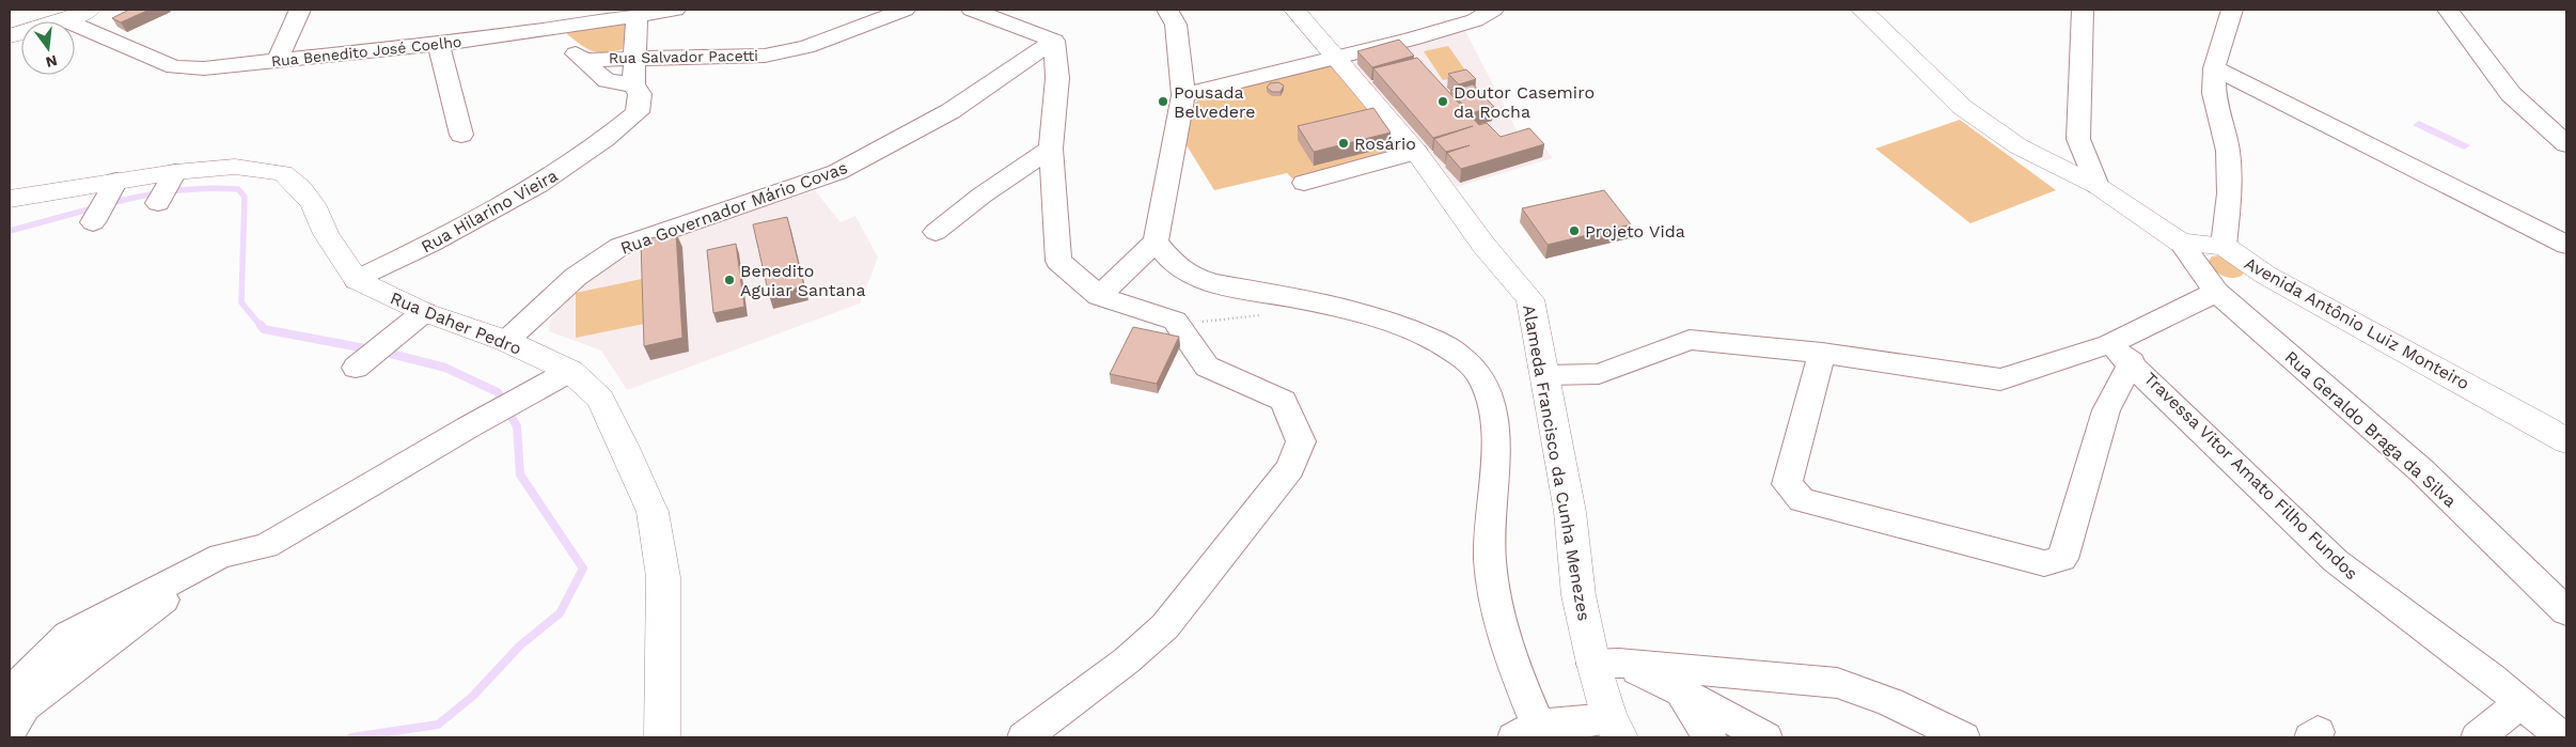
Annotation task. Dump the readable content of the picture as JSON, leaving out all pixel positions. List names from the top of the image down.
{
  "streets": {
    "street": [
      "Rua Benedito José Coelho",
      "Rua Salvador Pacetti",
      "Rua Governador Mário Covas",
      "Rua Hilarino Vieira",
      "Rua Daher Pedro",
      "Avenida Antônio Luiz Monteiro",
      "Rua Geraldo Braga da Silva",
      "Alameda Francisco da Cunha Menezes",
      "Travessa Vitor Amato Filho Fundos"
    ]
  },
  "crossings": [
    ["Rua Benedito José Coelho", "Rua Hilarino Vieira"],
    ["Rua Salvador Pacetti", "Rua Hilarino Vieira"],
    ["Rua Governador Mário Covas", "Rua Daher Pedro"],
    ["Rua Hilarino Vieira", "Rua Daher Pedro"]
  ],
  "places": [
    "Pousada Belvedere",
    "Doutor Casemiro da Rocha",
    "Rosário",
    "Projeto Vida",
    "Benedito Aguiar Santana"
  ],
  "north": "bottom"
}
